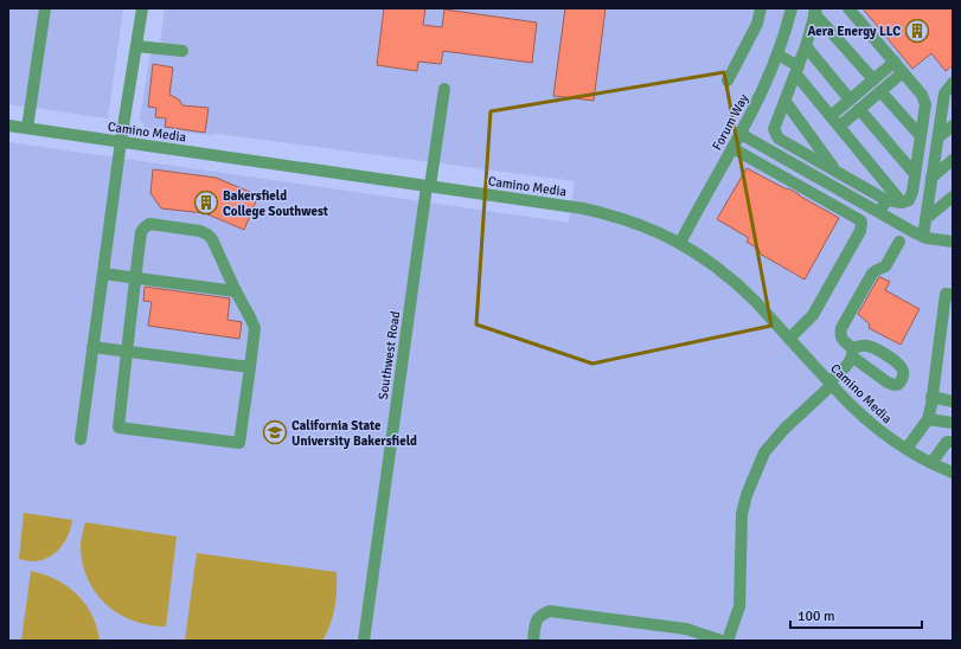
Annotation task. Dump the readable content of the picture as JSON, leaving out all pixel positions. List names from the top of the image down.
{
  "streets": {
    "street": ["Forum Way", "Camino Media", "Southwest Road"]
  },
  "crossings": [
    ["Forum Way", "Camino Media"],
    ["Camino Media", "Southwest Road"]
  ],
  "places": {
    "building": ["Aera Energy LLC", "Bakersfield College Southwest"],
    "school or university": ["California State University Bakersfield"]
  },
  "scale_bar": "100 m"
}
